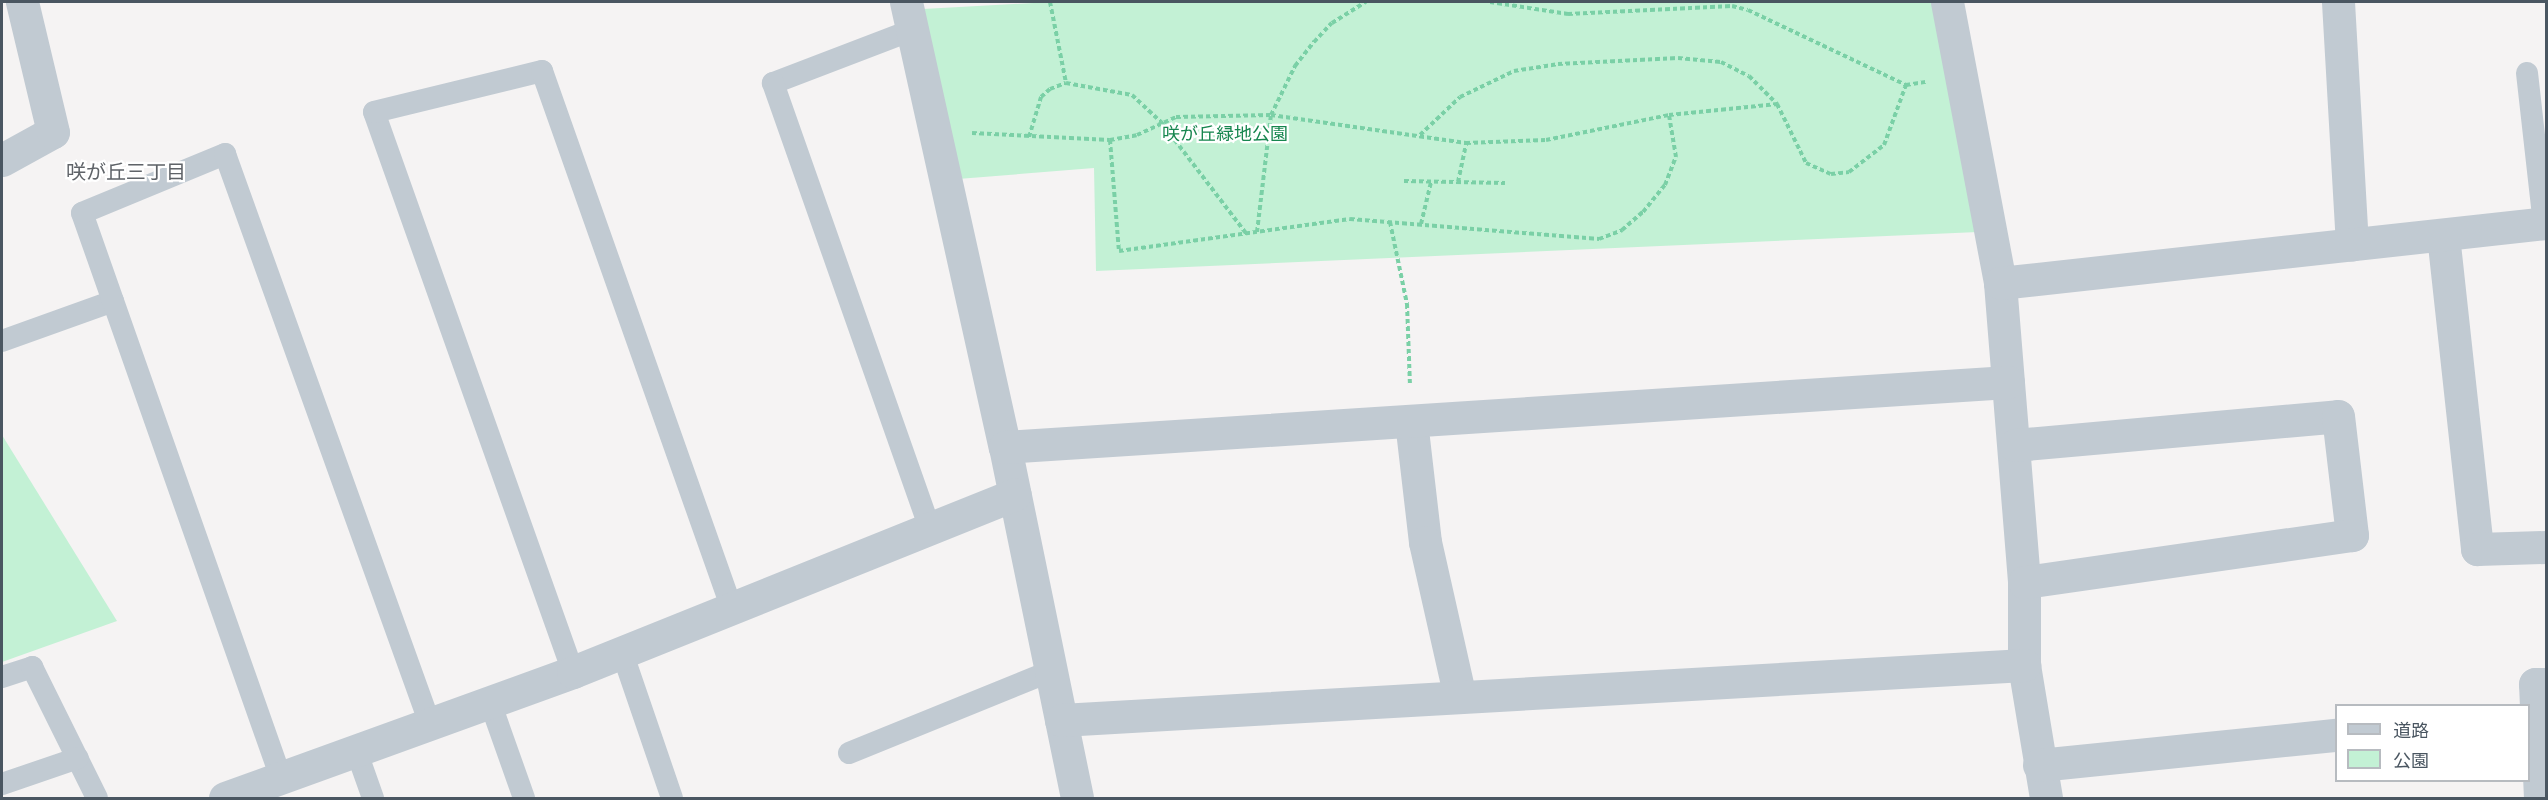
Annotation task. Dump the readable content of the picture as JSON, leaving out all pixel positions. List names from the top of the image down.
{
  "districts": ["咲が丘三丁目"],
  "parks": ["咲が丘緑地公園"],
  "legend": ["道路", "公園"]
}
